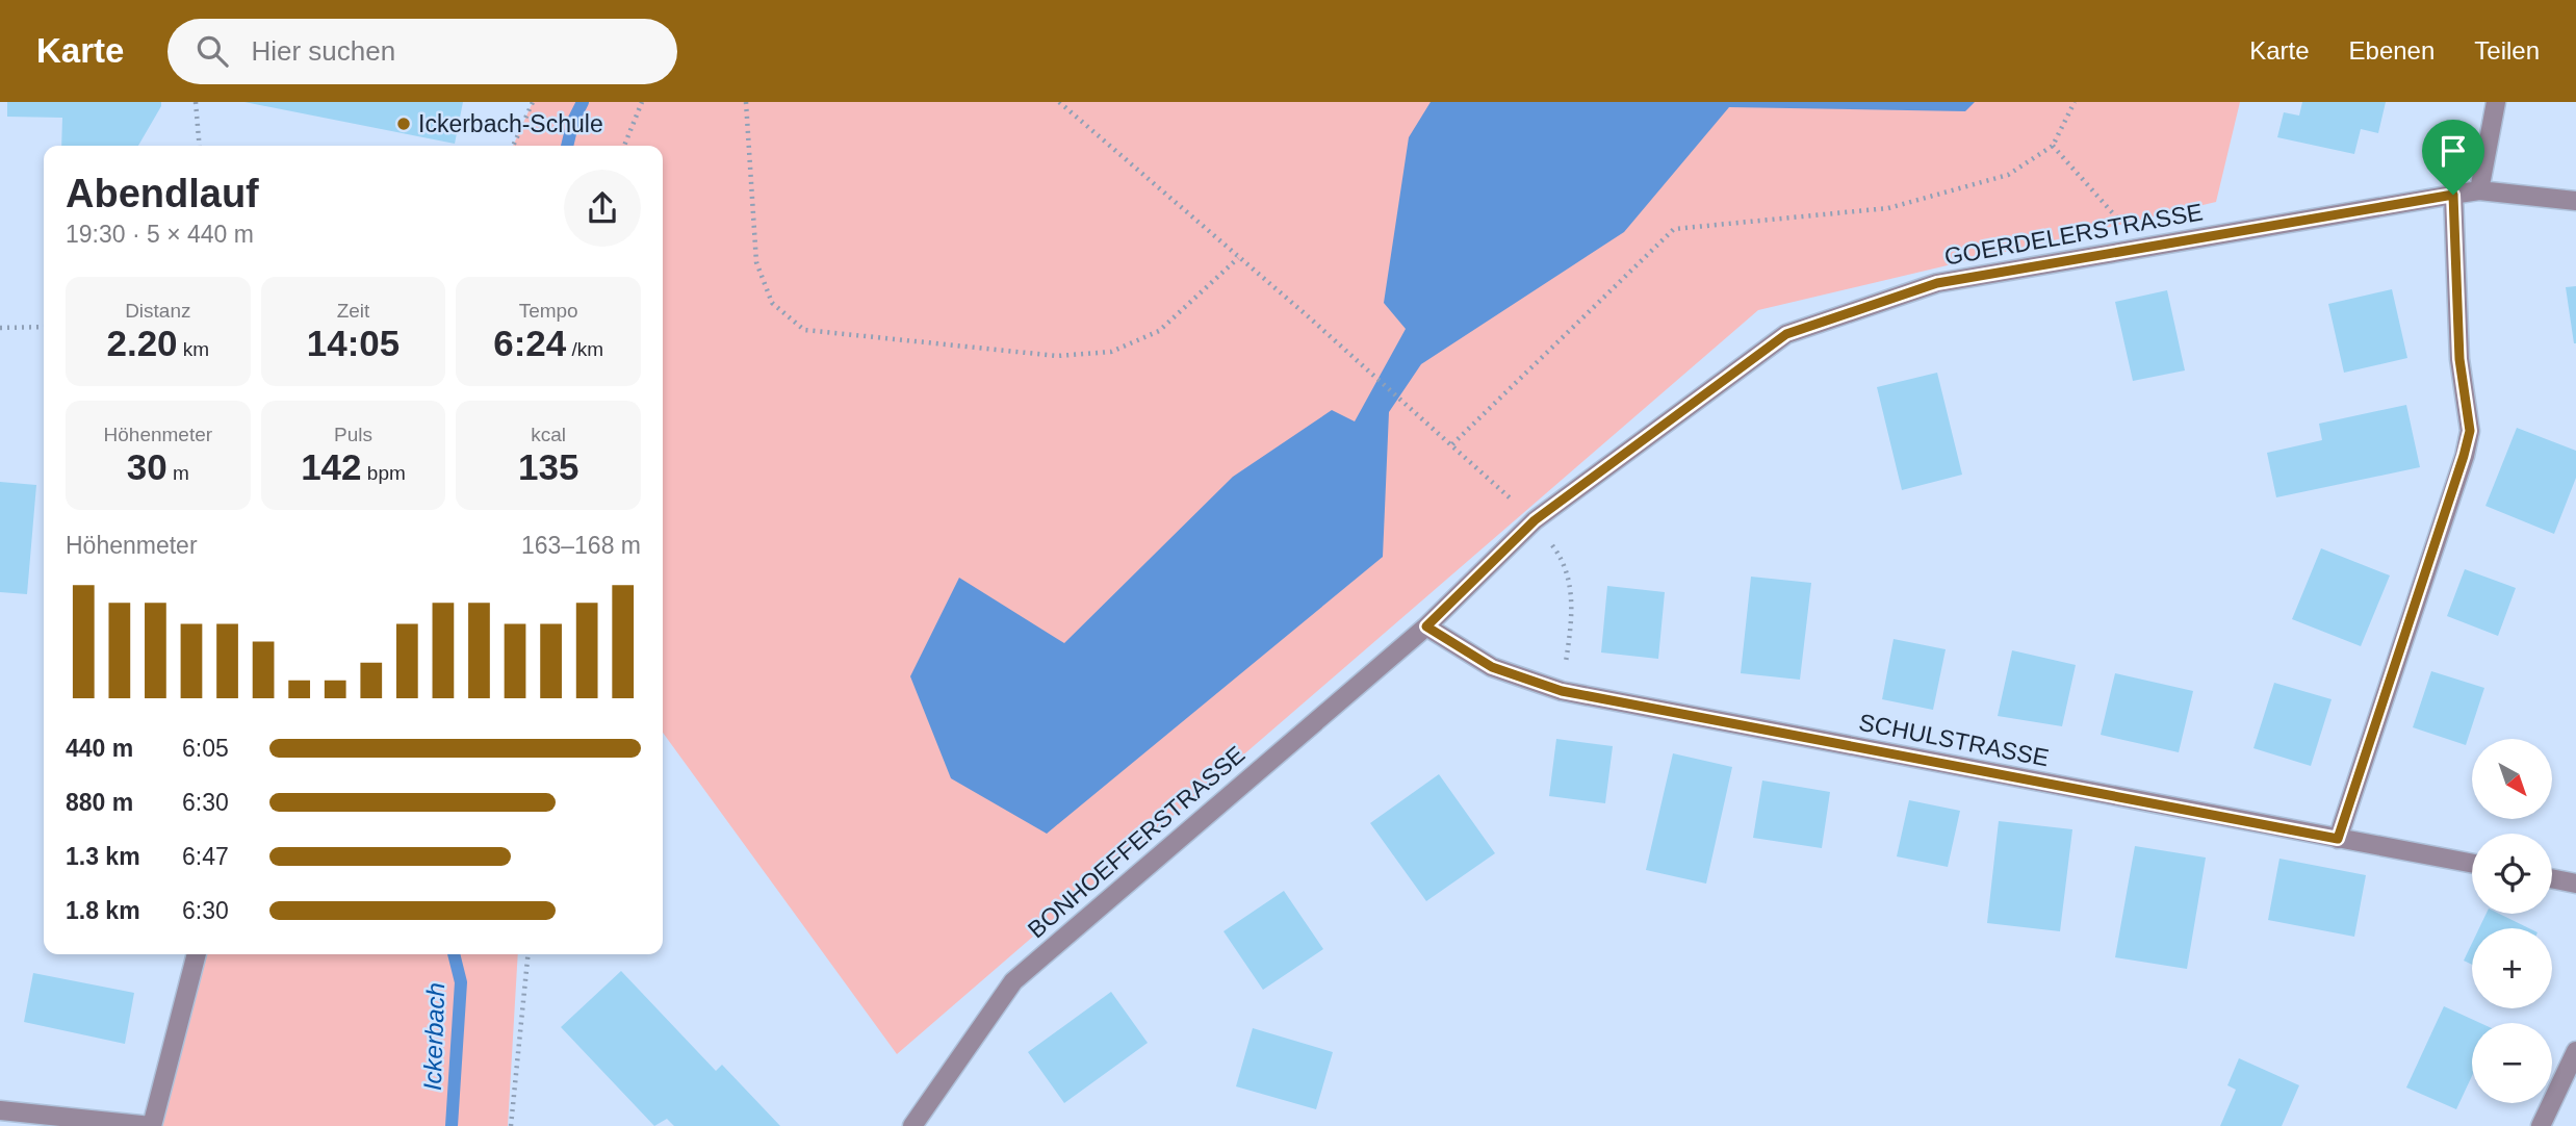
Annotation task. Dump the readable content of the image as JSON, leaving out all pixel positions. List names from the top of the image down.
{
  "streets": {
    "street": ["GOERDELERSTRASSE", "SCHULSTRASSE", "BONHOEFFERSTRASSE"]
  },
  "crossings": [
    ["GOERDELERSTRASSE", "SCHULSTRASSE"],
    ["GOERDELERSTRASSE", "BONHOEFFERSTRASSE"],
    ["SCHULSTRASSE", "BONHOEFFERSTRASSE"]
  ],
  "water": ["Ickerbach"],
  "places": ["Ickerbach-Schule"],
  "north": "bottom right",
  "page": {
    "header": "Karte",
    "search": "Hier suchen",
    "nav": ["Karte", "Ebenen", "Teilen"],
    "heading": ["Abendlauf", "19:30 · 5 × 440 m"],
    "stats": [
      ["Distanz", "2.20 km"],
      ["Zeit", "14:05"],
      ["Tempo", "6:24 /km"],
      ["Höhenmeter", "30 m"],
      ["Puls", "142 bpm"],
      ["kcal", "135"]
    ],
    "chart": ["Höhenmeter", "163–168 m"],
    "list": [
      {
        "name": "440 m",
        "note": "6:05"
      },
      {
        "name": "880 m",
        "note": "6:30"
      },
      {
        "name": "1.3 km",
        "note": "6:47"
      },
      {
        "name": "1.8 km",
        "note": "6:30"
      }
    ],
    "map_buttons": ["+", "−"]
  }
}
